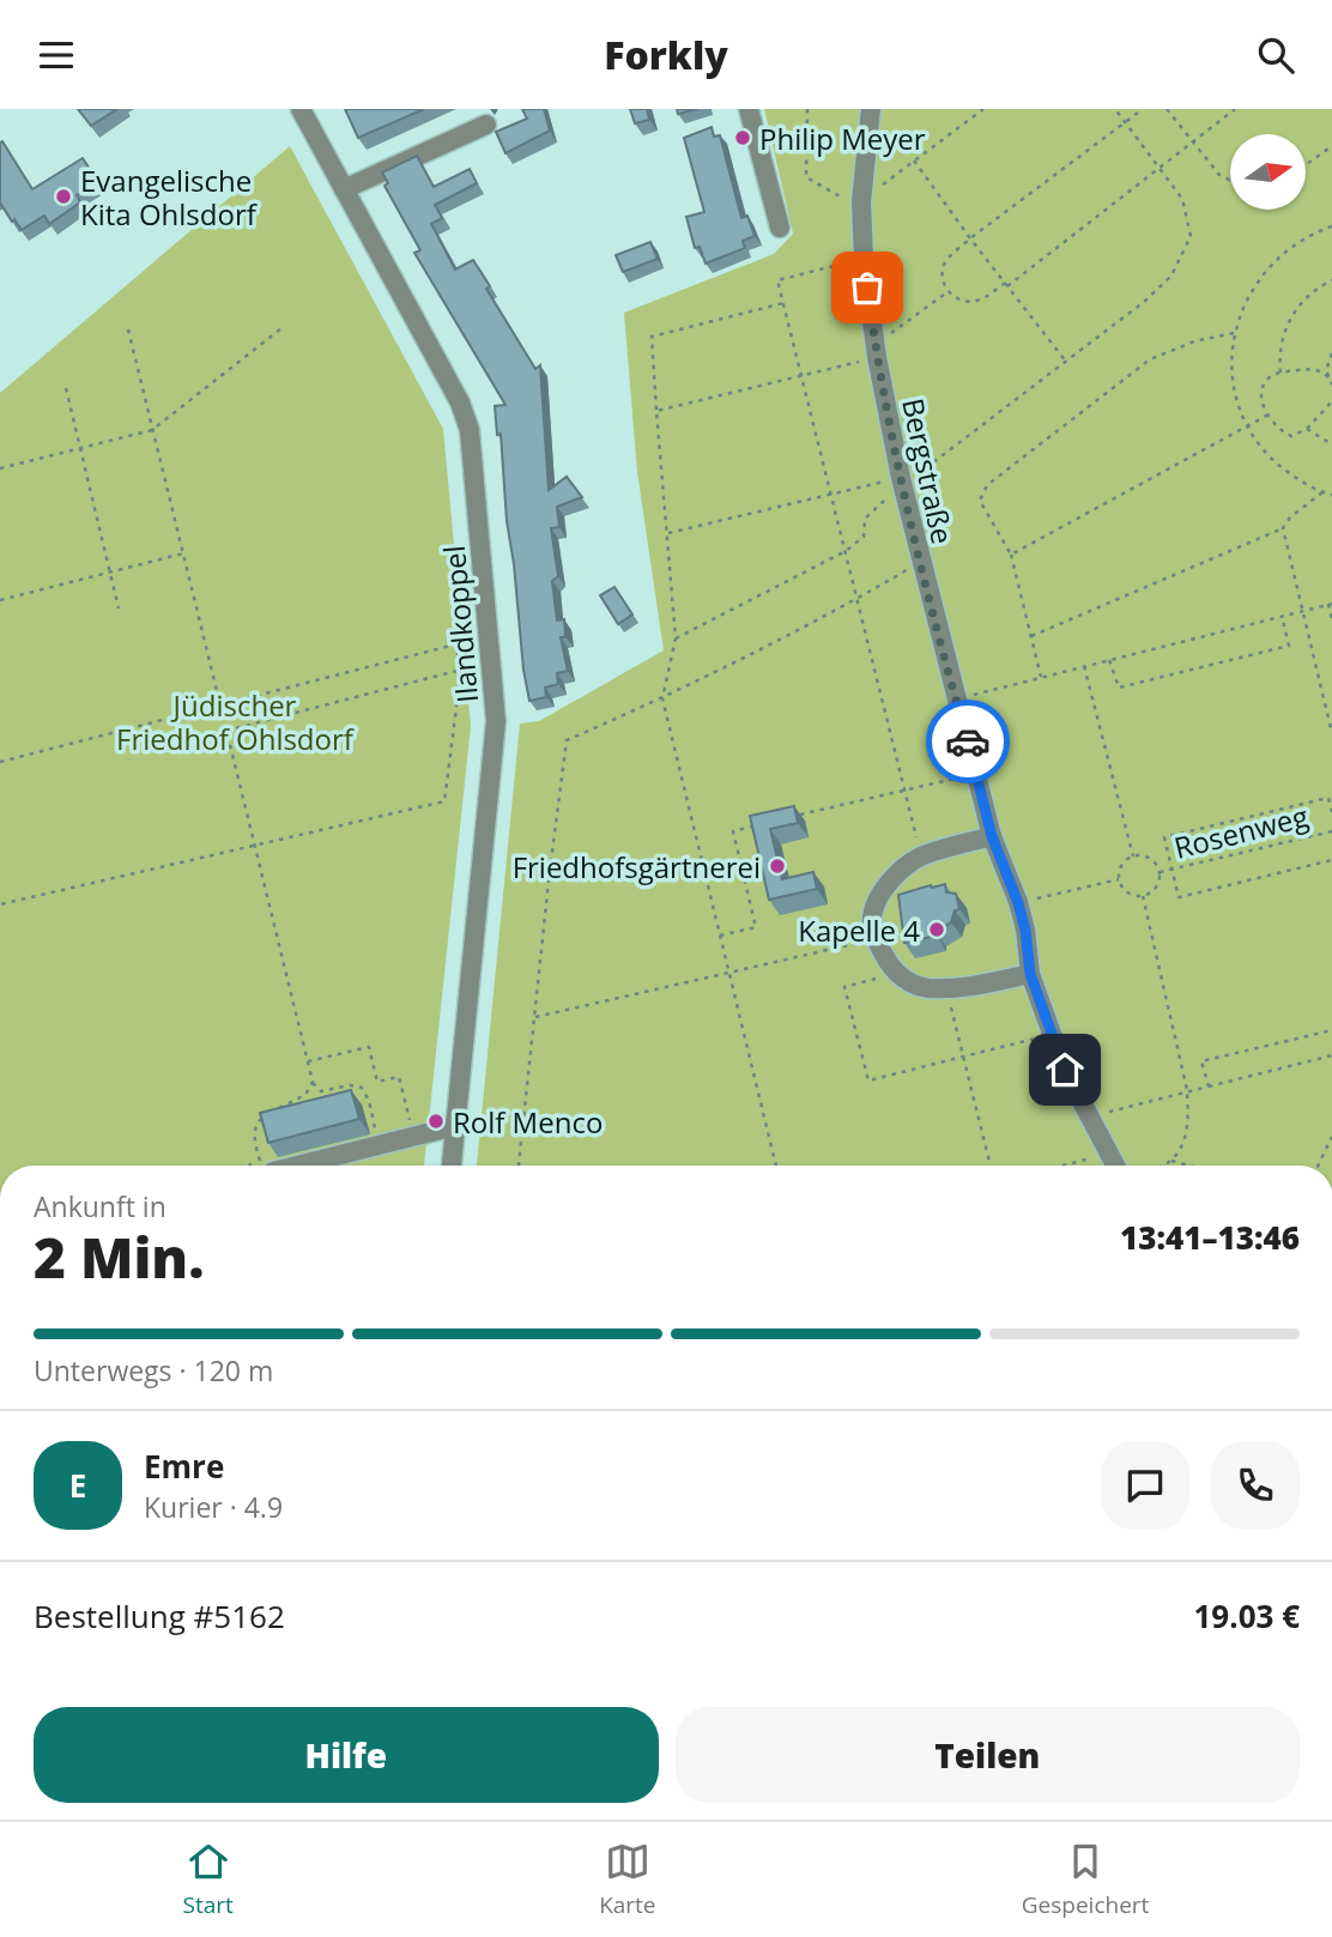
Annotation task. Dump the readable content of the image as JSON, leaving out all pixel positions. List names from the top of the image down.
{
  "streets": {
    "street": ["Bergstraße", "Ilandkoppel"],
    "path": ["Rosenweg"]
  },
  "parks": ["Jüdischer Friedhof Ohlsdorf"],
  "places": [
    "Philip Meyer",
    "Evangelische Kita Ohlsdorf",
    "Friedhofsgärtnerei",
    "Kapelle 4",
    "Rolf Menco"
  ],
  "north": "right",
  "page": {
    "header": "Forkly",
    "heading": ["2 Min.", "Ankunft in", "13:41–13:46"],
    "panel": [
      "Emre",
      "Kurier · 4.9",
      "Bestellung #5162",
      "19.03 €"
    ],
    "bar": "Unterwegs · 120 m",
    "round": "E",
    "buttons": ["Hilfe", "Teilen"],
    "tabs": ["Start", "Karte", "Gespeichert"]
  }
}
